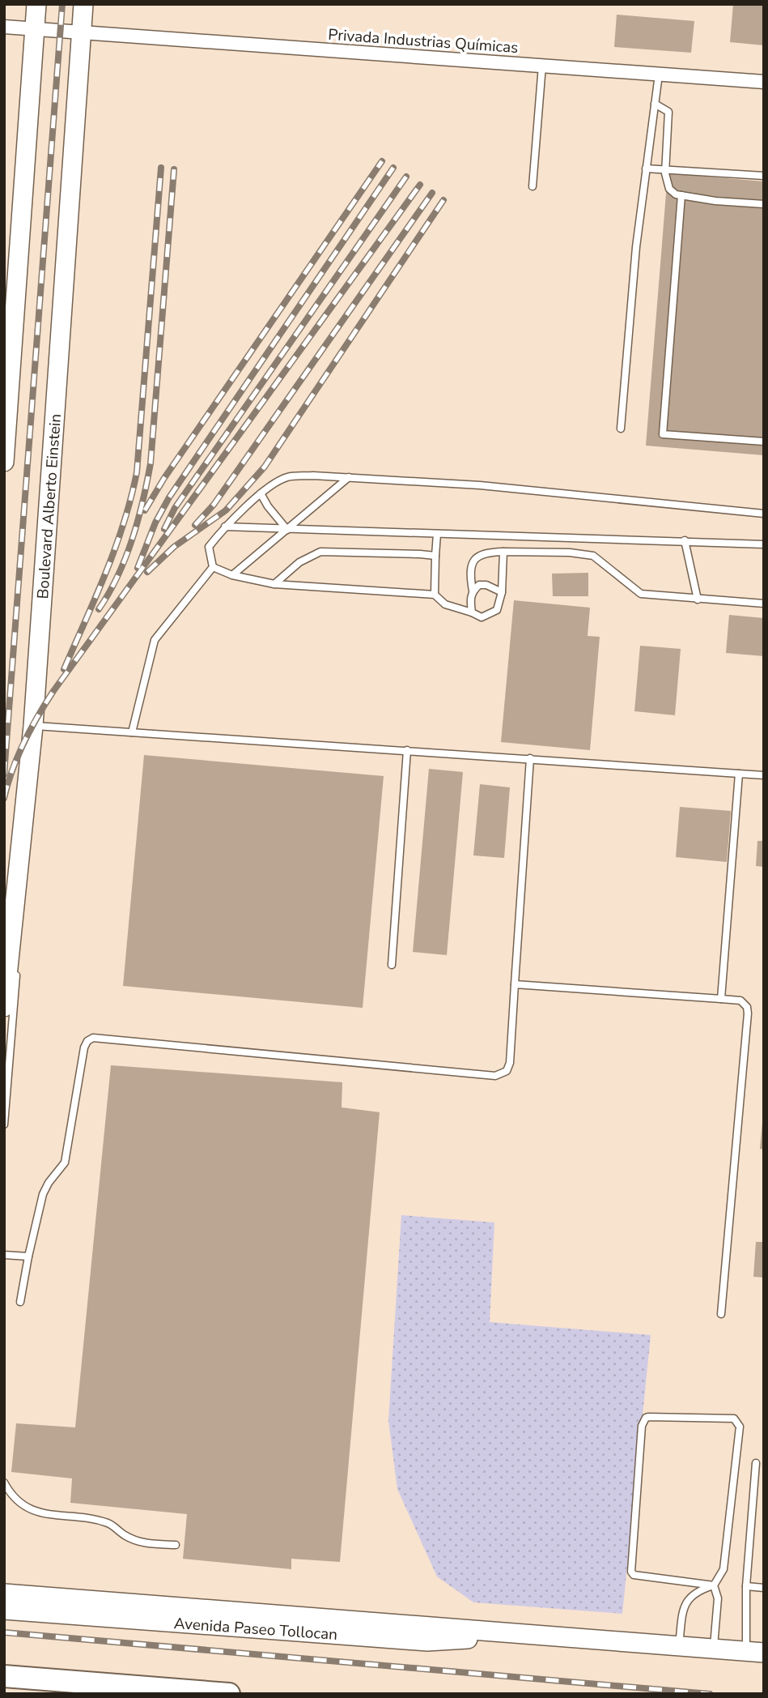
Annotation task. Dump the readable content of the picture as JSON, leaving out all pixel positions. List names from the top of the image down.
{
  "streets": {
    "main road": ["Boulevard Alberto Einstein", "Avenida Paseo Tollocan"],
    "street": ["Privada Industrias Químicas"]
  },
  "crossings": [
    ["Privada Industrias Químicas", "Boulevard Alberto Einstein"]
  ]
}
